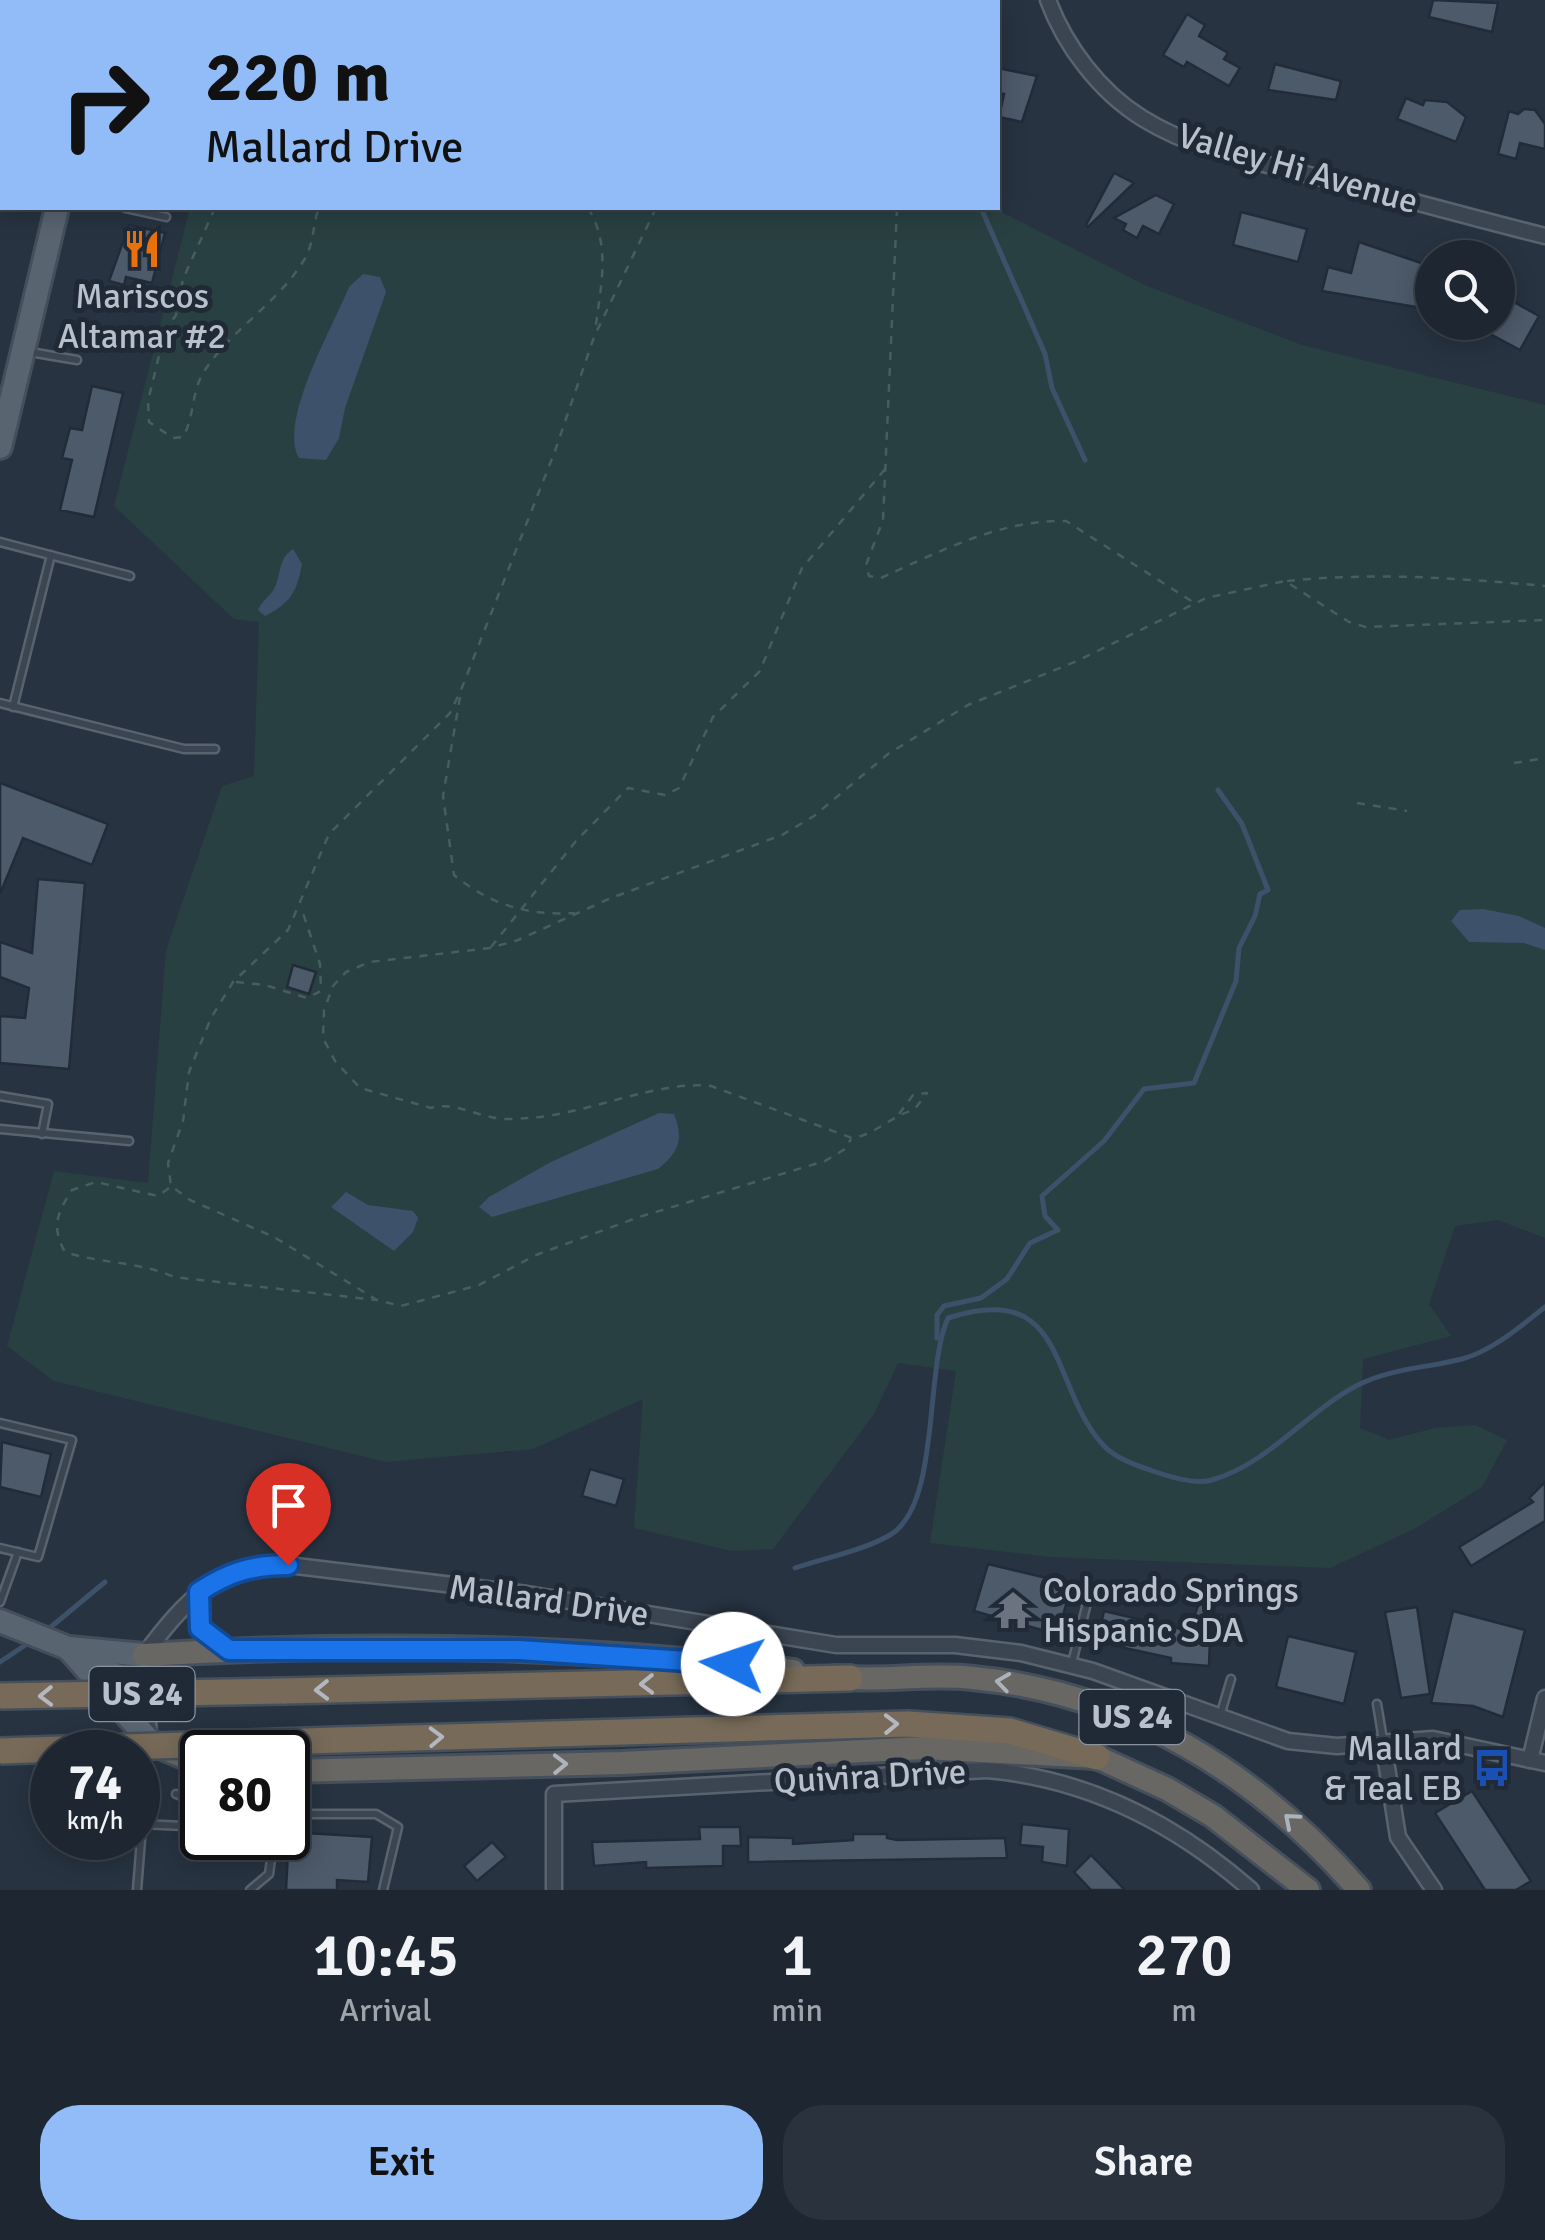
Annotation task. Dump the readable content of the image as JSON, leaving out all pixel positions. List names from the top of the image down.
{
  "streets": {
    "highway": ["US 24"],
    "street": ["Valley Hi Avenue", "Mallard Drive", "Quivira Drive"]
  },
  "places": {
    "restaurant": ["Mariscos Altamar #2"],
    "temple": ["Colorado Springs Hispanic SDA"],
    "bus stop": ["Mallard & Teal EB"]
  },
  "page": {
    "turn": ["220 m", "Mallard Drive"],
    "speed": "74 km/h",
    "limit": "80",
    "eta": [
      "10:45",
      "Arrival",
      "1",
      "min",
      "270",
      "m"
    ],
    "buttons": ["Exit", "Share"]
  }
}
